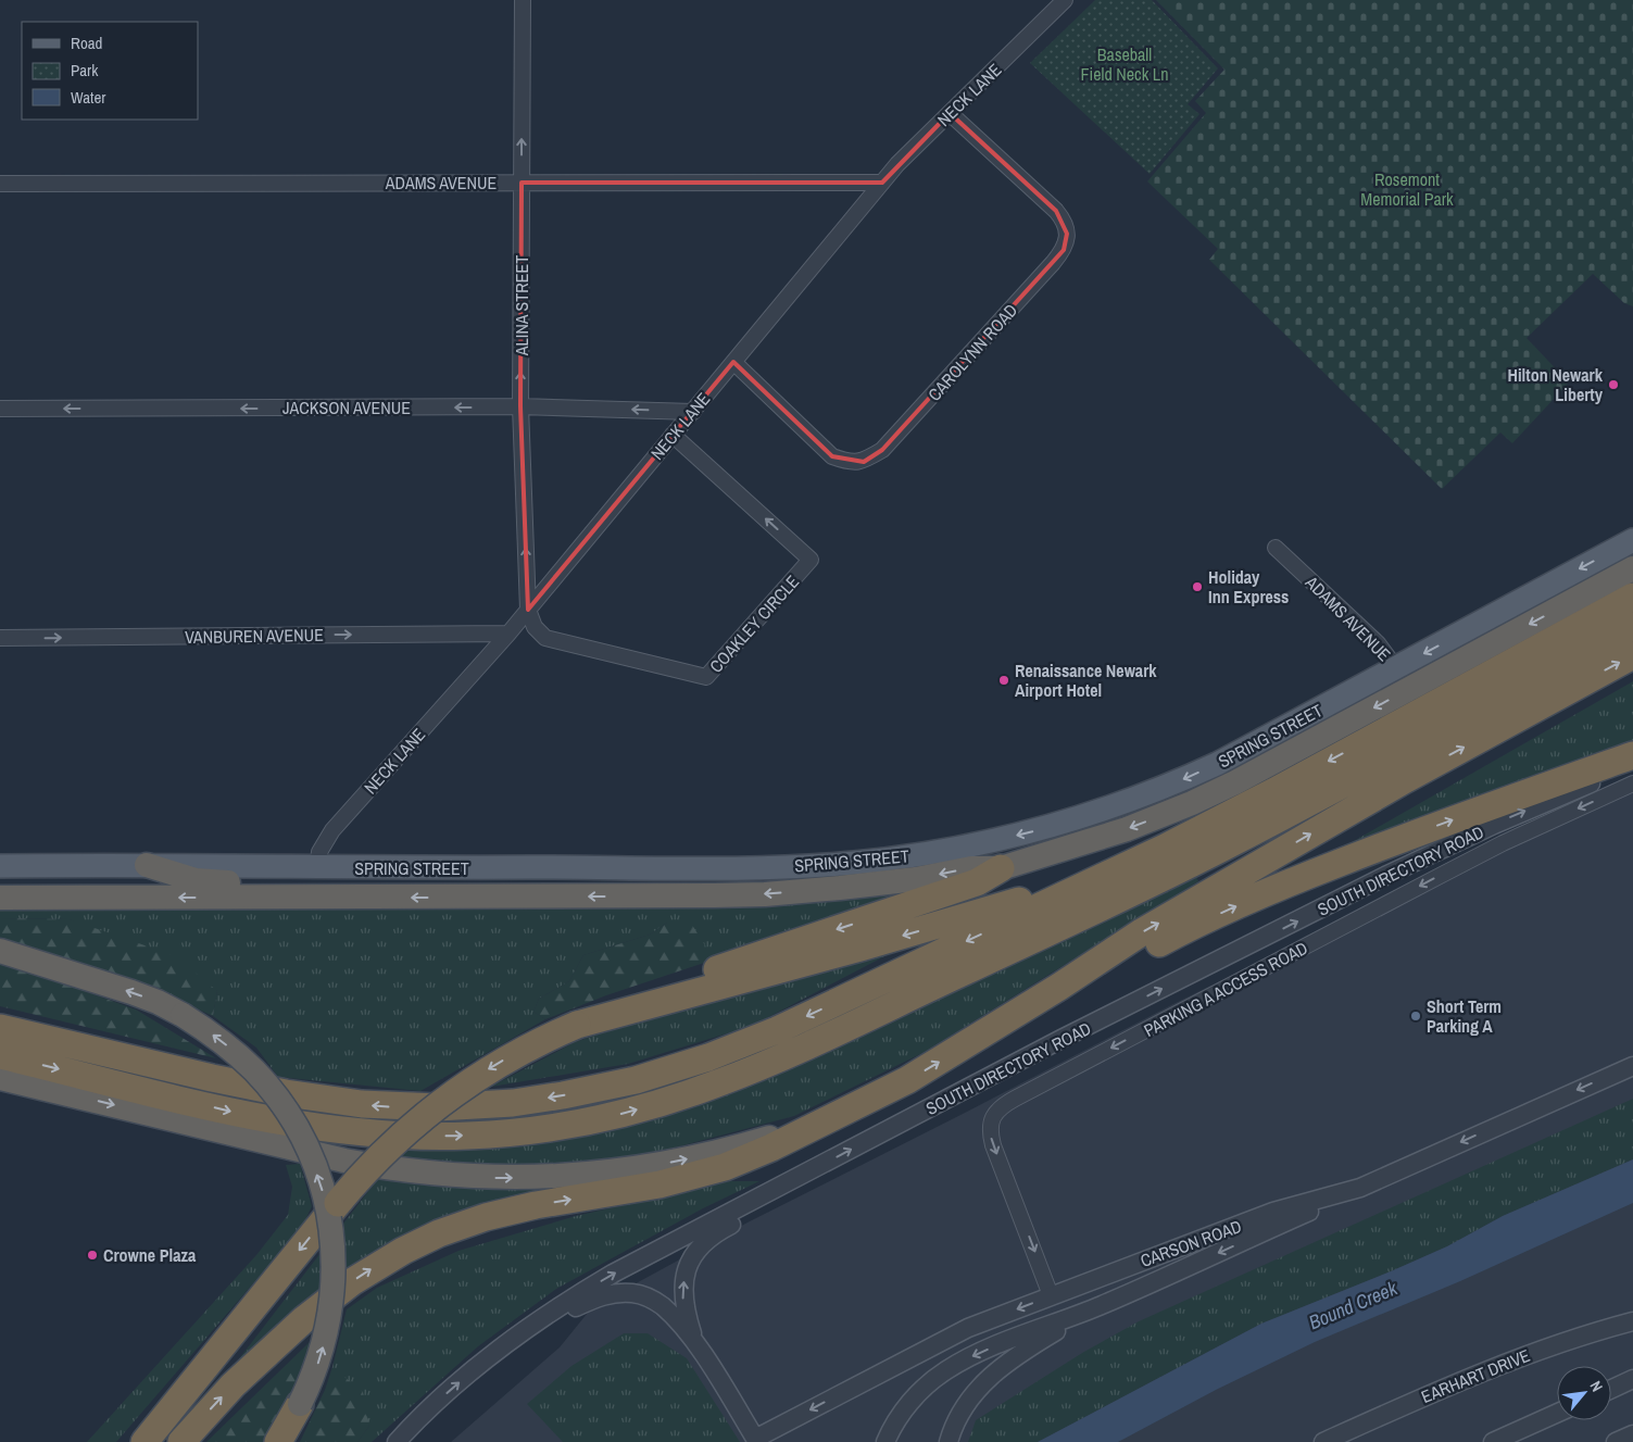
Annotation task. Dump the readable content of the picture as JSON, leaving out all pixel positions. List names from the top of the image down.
{
  "streets": {
    "main road": ["SPRING STREET"],
    "street": [
      "NECK LANE",
      "ADAMS AVENUE",
      "ALINA STREET",
      "CAROLYNN ROAD",
      "JACKSON AVENUE",
      "COAKLEY CIRCLE",
      "VANBUREN AVENUE",
      "SOUTH DIRECTORY ROAD",
      "PARKING A ACCESS ROAD",
      "CARSON ROAD",
      "EARHART DRIVE"
    ]
  },
  "crossings": [
    ["NECK LANE", "ADAMS AVENUE"],
    ["NECK LANE", "ALINA STREET"],
    ["NECK LANE", "CAROLYNN ROAD"],
    ["NECK LANE", "JACKSON AVENUE"],
    ["NECK LANE", "COAKLEY CIRCLE"],
    ["NECK LANE", "VANBUREN AVENUE"],
    ["NECK LANE", "SPRING STREET"],
    ["ADAMS AVENUE", "ALINA STREET"],
    ["ADAMS AVENUE", "SPRING STREET"],
    ["ALINA STREET", "JACKSON AVENUE"],
    ["ALINA STREET", "COAKLEY CIRCLE"],
    ["PARKING A ACCESS ROAD", "CARSON ROAD"]
  ],
  "one_way": [
    "ALINA STREET",
    "JACKSON AVENUE",
    "VANBUREN AVENUE",
    "SPRING STREET",
    "SOUTH DIRECTORY ROAD",
    "PARKING A ACCESS ROAD"
  ],
  "water": ["Bound Creek"],
  "parks": ["Baseball Field Neck Ln", "Rosemont Memorial Park"],
  "places": [
    "Hilton Newark Liberty",
    "Holiday Inn Express",
    "Renaissance Newark Airport Hotel",
    "Short Term Parking A",
    "Crowne Plaza"
  ],
  "legend": ["Road", "Park", "Water"],
  "north": "top right"
}
